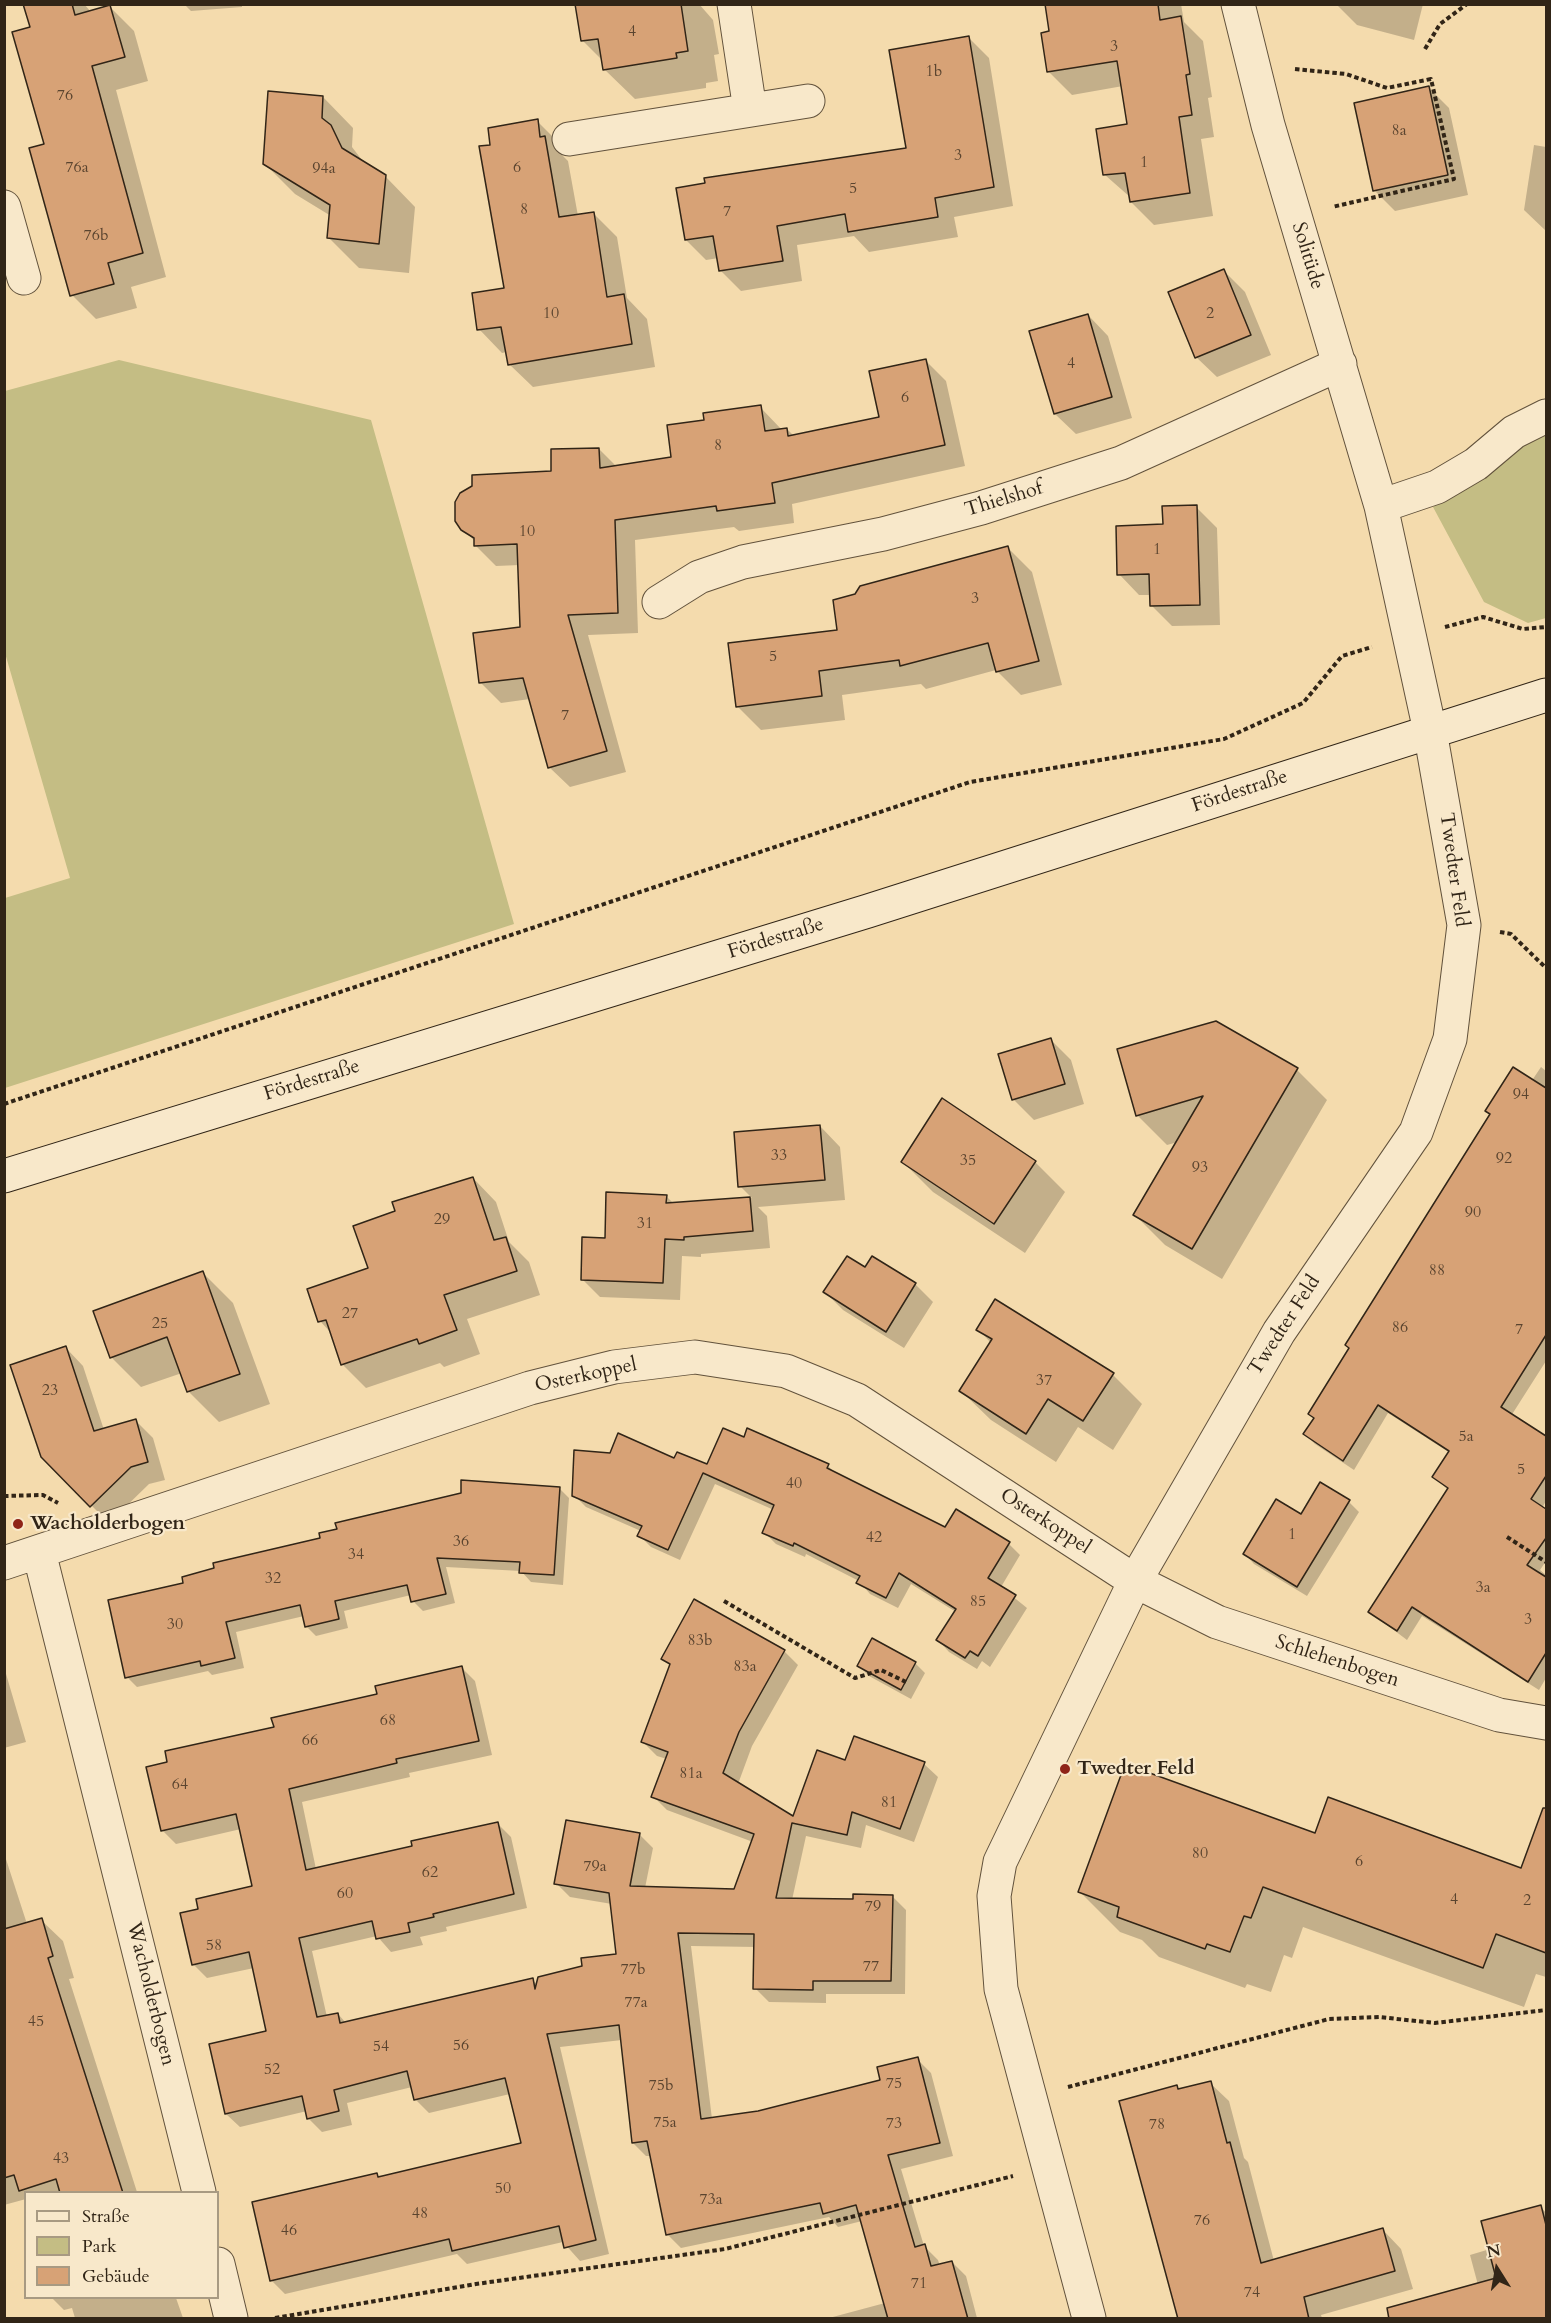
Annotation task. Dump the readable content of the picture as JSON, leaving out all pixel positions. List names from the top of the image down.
{
  "streets": {
    "street": [
      "Solitüde",
      "Thielshof",
      "Fördestraße",
      "Twedter Feld",
      "Osterkoppel",
      "Schlehenbogen",
      "Wacholderbogen"
    ]
  },
  "crossings": [
    ["Solitüde", "Thielshof"],
    ["Solitüde", "Fördestraße"],
    ["Solitüde", "Twedter Feld"],
    ["Fördestraße", "Twedter Feld"],
    ["Twedter Feld", "Osterkoppel"],
    ["Twedter Feld", "Schlehenbogen"],
    ["Osterkoppel", "Schlehenbogen"],
    ["Osterkoppel", "Wacholderbogen"]
  ],
  "places": ["Wacholderbogen", "Twedter Feld"],
  "house_numbers": [
    "4",
    "3",
    "1b",
    "76",
    "8a",
    "3",
    "1",
    "76a",
    "6",
    "94a",
    "5",
    "8",
    "7",
    "76b",
    "10",
    "2",
    "4",
    "6",
    "8",
    "10",
    "1",
    "3",
    "5",
    "7",
    "94",
    "33",
    "92",
    "35",
    "93",
    "90",
    "29",
    "31",
    "88",
    "27",
    "25",
    "86",
    "7",
    "37",
    "23",
    "5a",
    "5",
    "40",
    "1",
    "42",
    "36",
    "34",
    "32",
    "3a",
    "85",
    "3",
    "30",
    "83b",
    "83a",
    "68",
    "66",
    "81a",
    "64",
    "81",
    "80",
    "6",
    "79a",
    "62",
    "60",
    "4",
    "2",
    "79",
    "58",
    "77",
    "77b",
    "77a",
    "45",
    "56",
    "54",
    "52",
    "75",
    "75b",
    "75a",
    "73",
    "78",
    "43",
    "50",
    "73a",
    "48",
    "76",
    "46",
    "71",
    "74"
  ],
  "legend": ["Straße", "Park", "Gebäude"],
  "north": "top"
}
